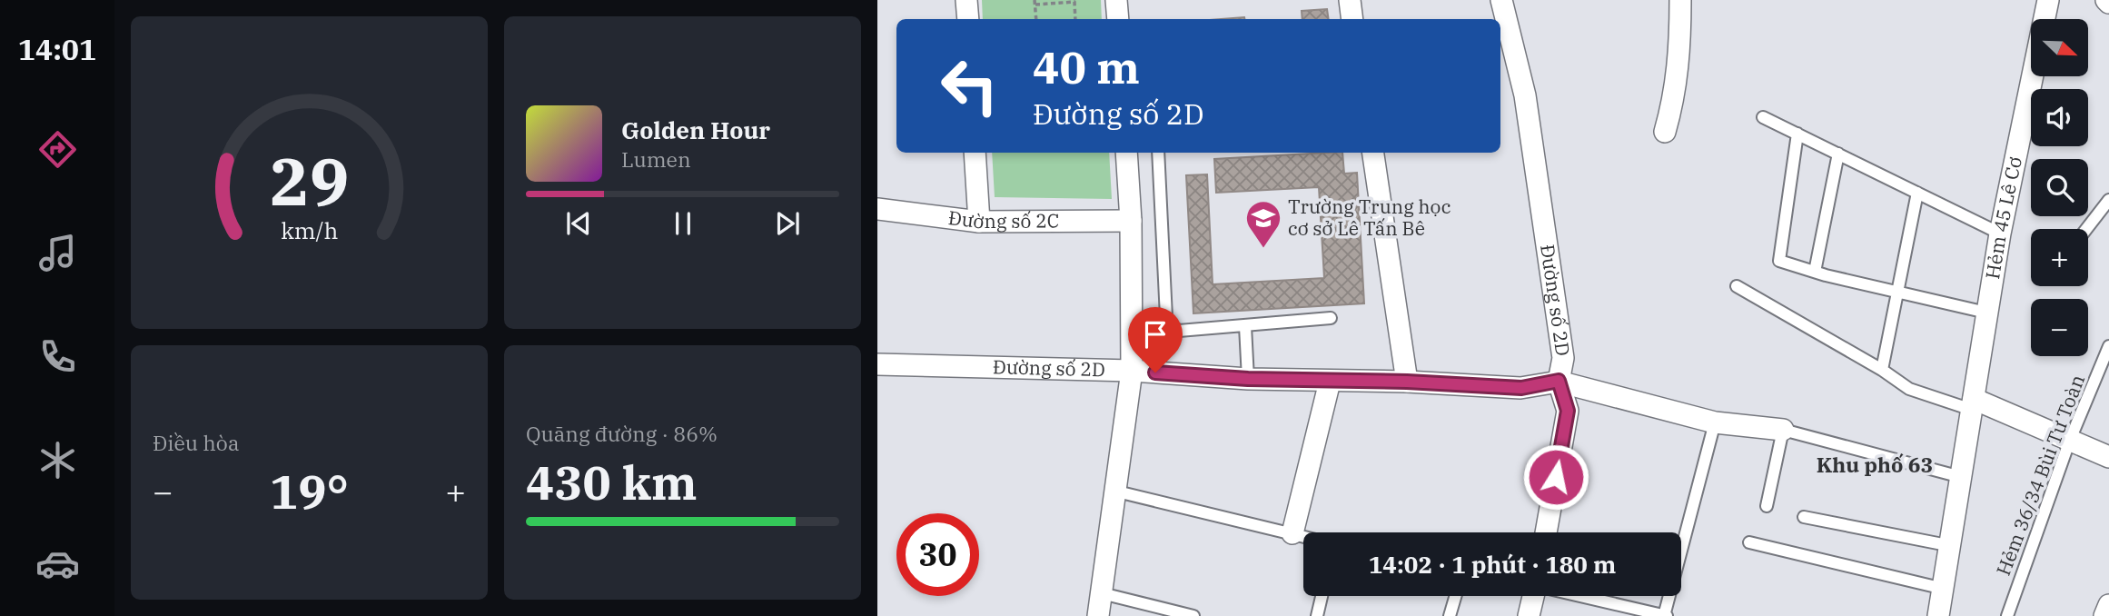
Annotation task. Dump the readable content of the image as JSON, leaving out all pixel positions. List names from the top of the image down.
{
  "streets": {
    "street": ["Hẻm 45 Lê Cơ", "Đường số 2C", "Đường số 2D"],
    "lane": ["Hẻm 36/34 Bùi Tư Toàn"]
  },
  "districts": ["Khu phố 63"],
  "places": {
    "school or university": ["Trường Trung học cơ sở Lê Tấn Bê"]
  },
  "north": "bottom right",
  "page": {
    "tabs": "14:01",
    "map_buttons": ["+", "−"],
    "turn": ["40 m", "Đường số 2D"],
    "song": ["Golden Hour", "Lumen"],
    "tile": [
      "Điều hòa",
      ["Quãng đường · 86%", "430 km"]
    ],
    "heat": ["−", "19°", "+"],
    "limit": "30",
    "trip": "14:02 · 1 phút · 180 m",
    "gauge": ["29", "km/h"]
  }
}
